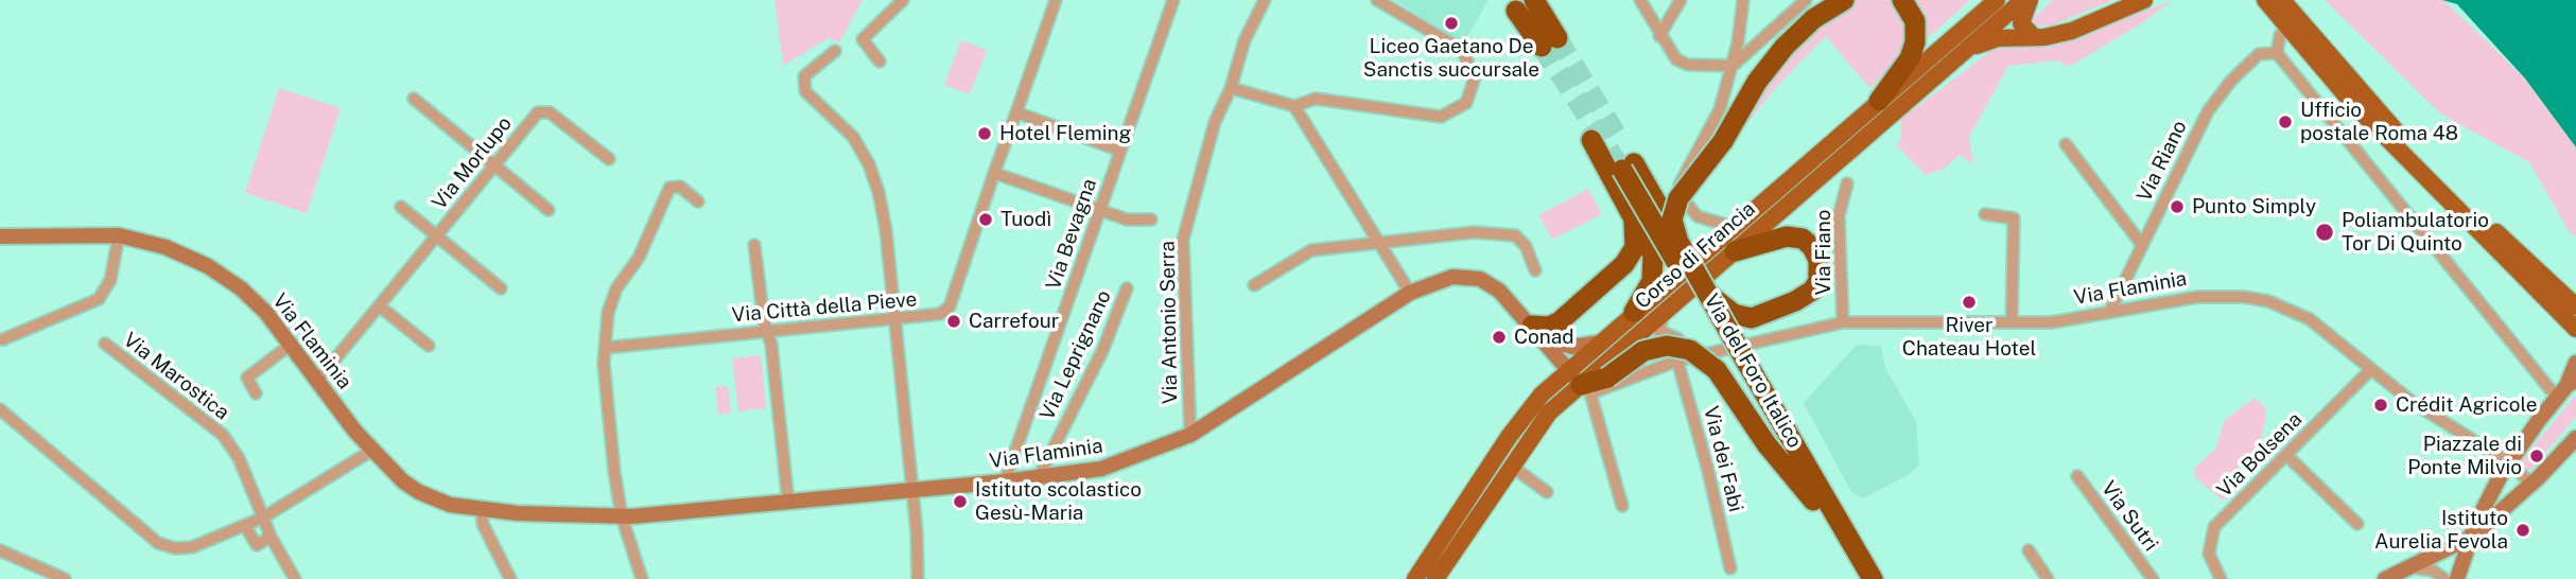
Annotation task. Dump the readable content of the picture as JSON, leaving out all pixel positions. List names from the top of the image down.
{
  "streets": {
    "highway": ["Via del Foro Italico"],
    "main road": ["Corso di Francia"],
    "street": [
      "Via Riano",
      "Via Morlupo",
      "Via Bevagna",
      "Via Fiano",
      "Via Flaminia",
      "Via Città della Pieve",
      "Via Antonio Serra",
      "Via Leprignano",
      "Via Marostica",
      "Via Bolsena",
      "Via dei Fabi",
      "Via Sutri"
    ]
  },
  "crossings": [
    ["Via Riano", "Via Flaminia"],
    ["Via Morlupo", "Via Flaminia"],
    ["Via Bevagna", "Via Flaminia"],
    ["Via Fiano", "Via Flaminia"],
    ["Corso di Francia", "Via Flaminia"],
    ["Via Flaminia", "Via Antonio Serra"],
    ["Via Flaminia", "Via Leprignano"],
    ["Via Flaminia", "Via Bolsena"],
    ["Via Flaminia", "Via dei Fabi"]
  ],
  "places": [
    "Liceo Gaetano De Sanctis succursale",
    "Ufficio postale Roma 48",
    "Hotel Fleming",
    "Punto Simply",
    "Tuodì",
    "Poliambulatorio Tor Di Quinto",
    "River Chateau Hotel",
    "Carrefour",
    "Conad",
    "Crédit Agricole",
    "Piazzale di Ponte Milvio",
    "Istituto scolastico Gesù-Maria",
    "Istituto Aurelia Fevola"
  ]
}
